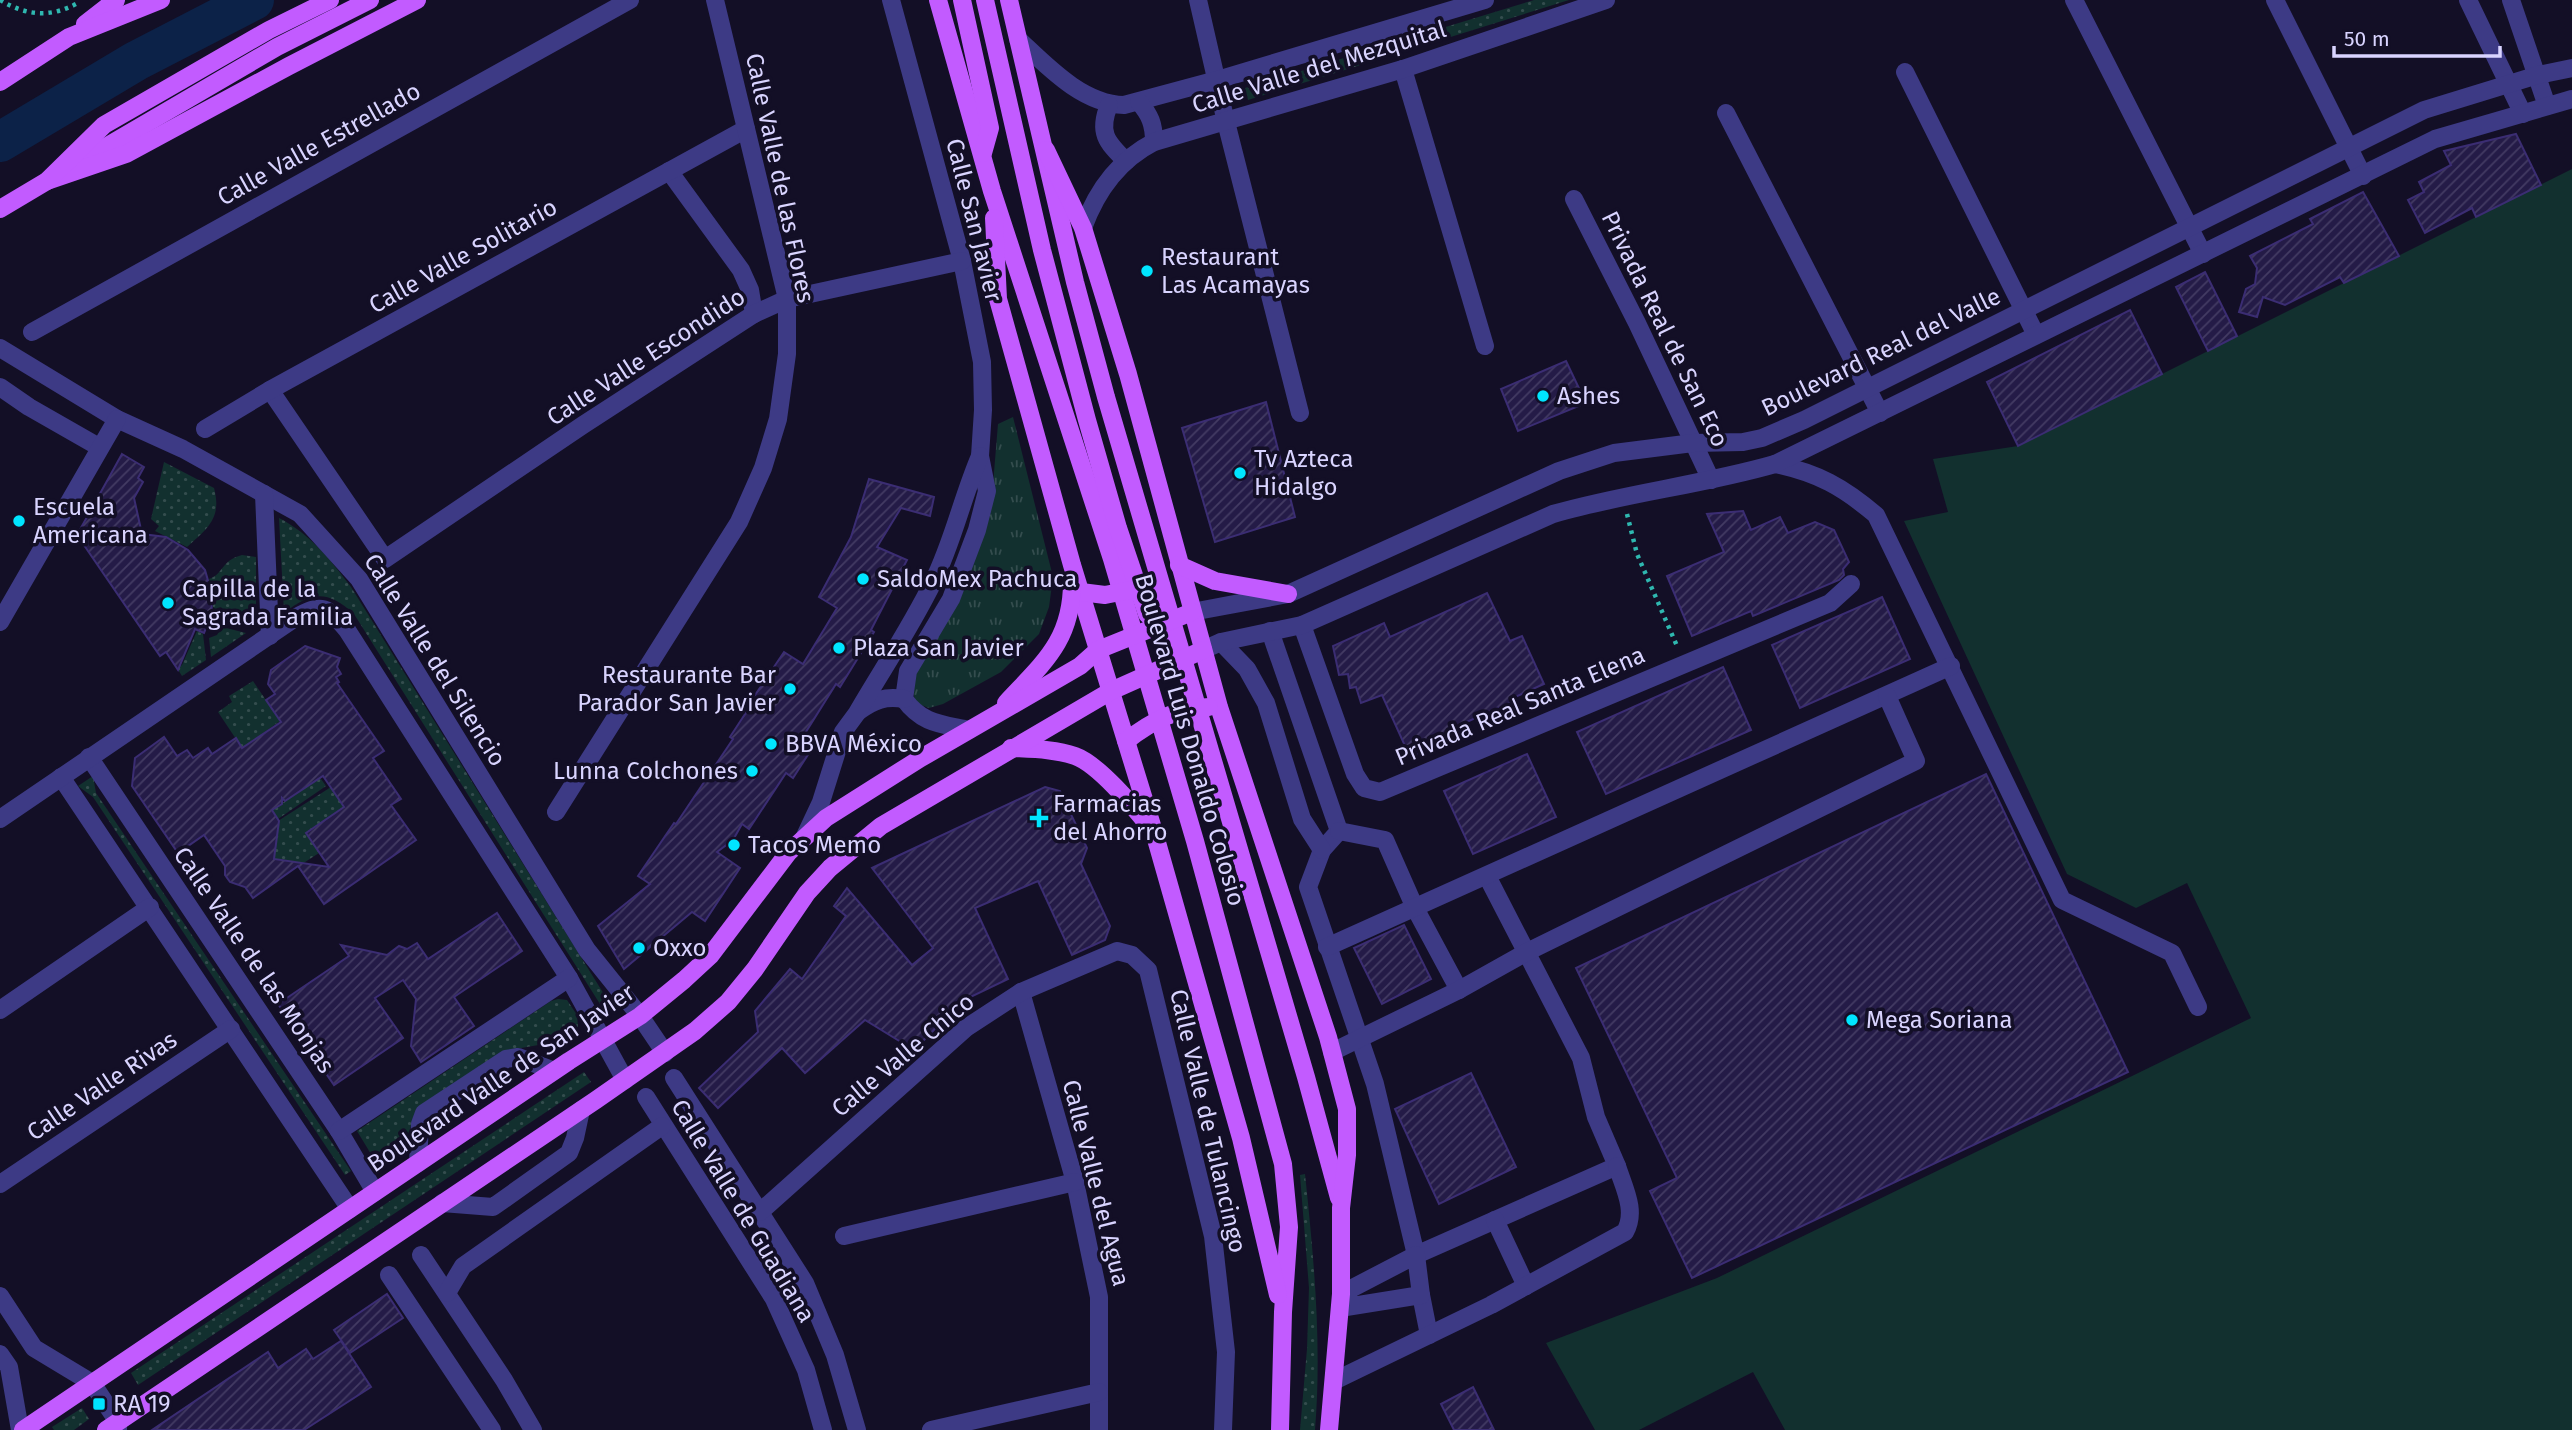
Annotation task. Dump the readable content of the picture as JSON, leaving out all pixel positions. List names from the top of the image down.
{
  "streets": {
    "main road": ["Boulevard Luis Donaldo Colosio", "Boulevard Valle de San Javier"],
    "street": [
      "Calle Valle del Mezquital",
      "Calle Valle Estrellado",
      "Calle Valle de las Flores",
      "Calle San Javier",
      "Calle Valle Solitario",
      "Privada Real de San Eco",
      "Boulevard Real del Valle",
      "Calle Valle Escondido",
      "Calle Valle del Silencio",
      "Privada Real Santa Elena",
      "Calle Valle de las Monjas",
      "Calle Valle Chico",
      "Calle Valle Rivas",
      "Calle Valle de Tulancingo",
      "Calle Valle del Agua",
      "Calle Valle de Guadiana"
    ]
  },
  "crossings": [
    ["Calle Valle del Mezquital", "Boulevard Luis Donaldo Colosio"],
    ["Calle Valle de las Flores", "Calle Valle Solitario"],
    ["Calle Valle de las Flores", "Calle Valle Escondido"],
    ["Calle San Javier", "Calle Valle Escondido"],
    ["Calle San Javier", "Boulevard Valle de San Javier"],
    ["Calle Valle Solitario", "Calle Valle Escondido"],
    ["Privada Real de San Eco", "Boulevard Real del Valle"],
    ["Boulevard Real del Valle", "Boulevard Luis Donaldo Colosio"],
    ["Boulevard Real del Valle", "Boulevard Valle de San Javier"],
    ["Calle Valle del Silencio", "Boulevard Valle de San Javier"],
    ["Boulevard Luis Donaldo Colosio", "Boulevard Valle de San Javier"],
    ["Calle Valle de las Monjas", "Boulevard Valle de San Javier"],
    ["Calle Valle Chico", "Calle Valle de Tulancingo"],
    ["Calle Valle Chico", "Calle Valle del Agua"],
    ["Calle Valle Chico", "Calle Valle de Guadiana"]
  ],
  "places": {
    "other": [
      "Restaurant Las Acamayas",
      "Ashes",
      "Tv Azteca Hidalgo",
      "Escuela Americana",
      "SaldoMex Pachuca",
      "Capilla de la Sagrada Familia",
      "Plaza San Javier",
      "Restaurante Bar Parador San Javier",
      "BBVA México",
      "Lunna Colchones",
      "Tacos Memo",
      "Oxxo",
      "Mega Soriana"
    ],
    "health": ["Farmacias del Ahorro"],
    "transit": ["RA 19"]
  },
  "scale_bar": "50 m"
}
